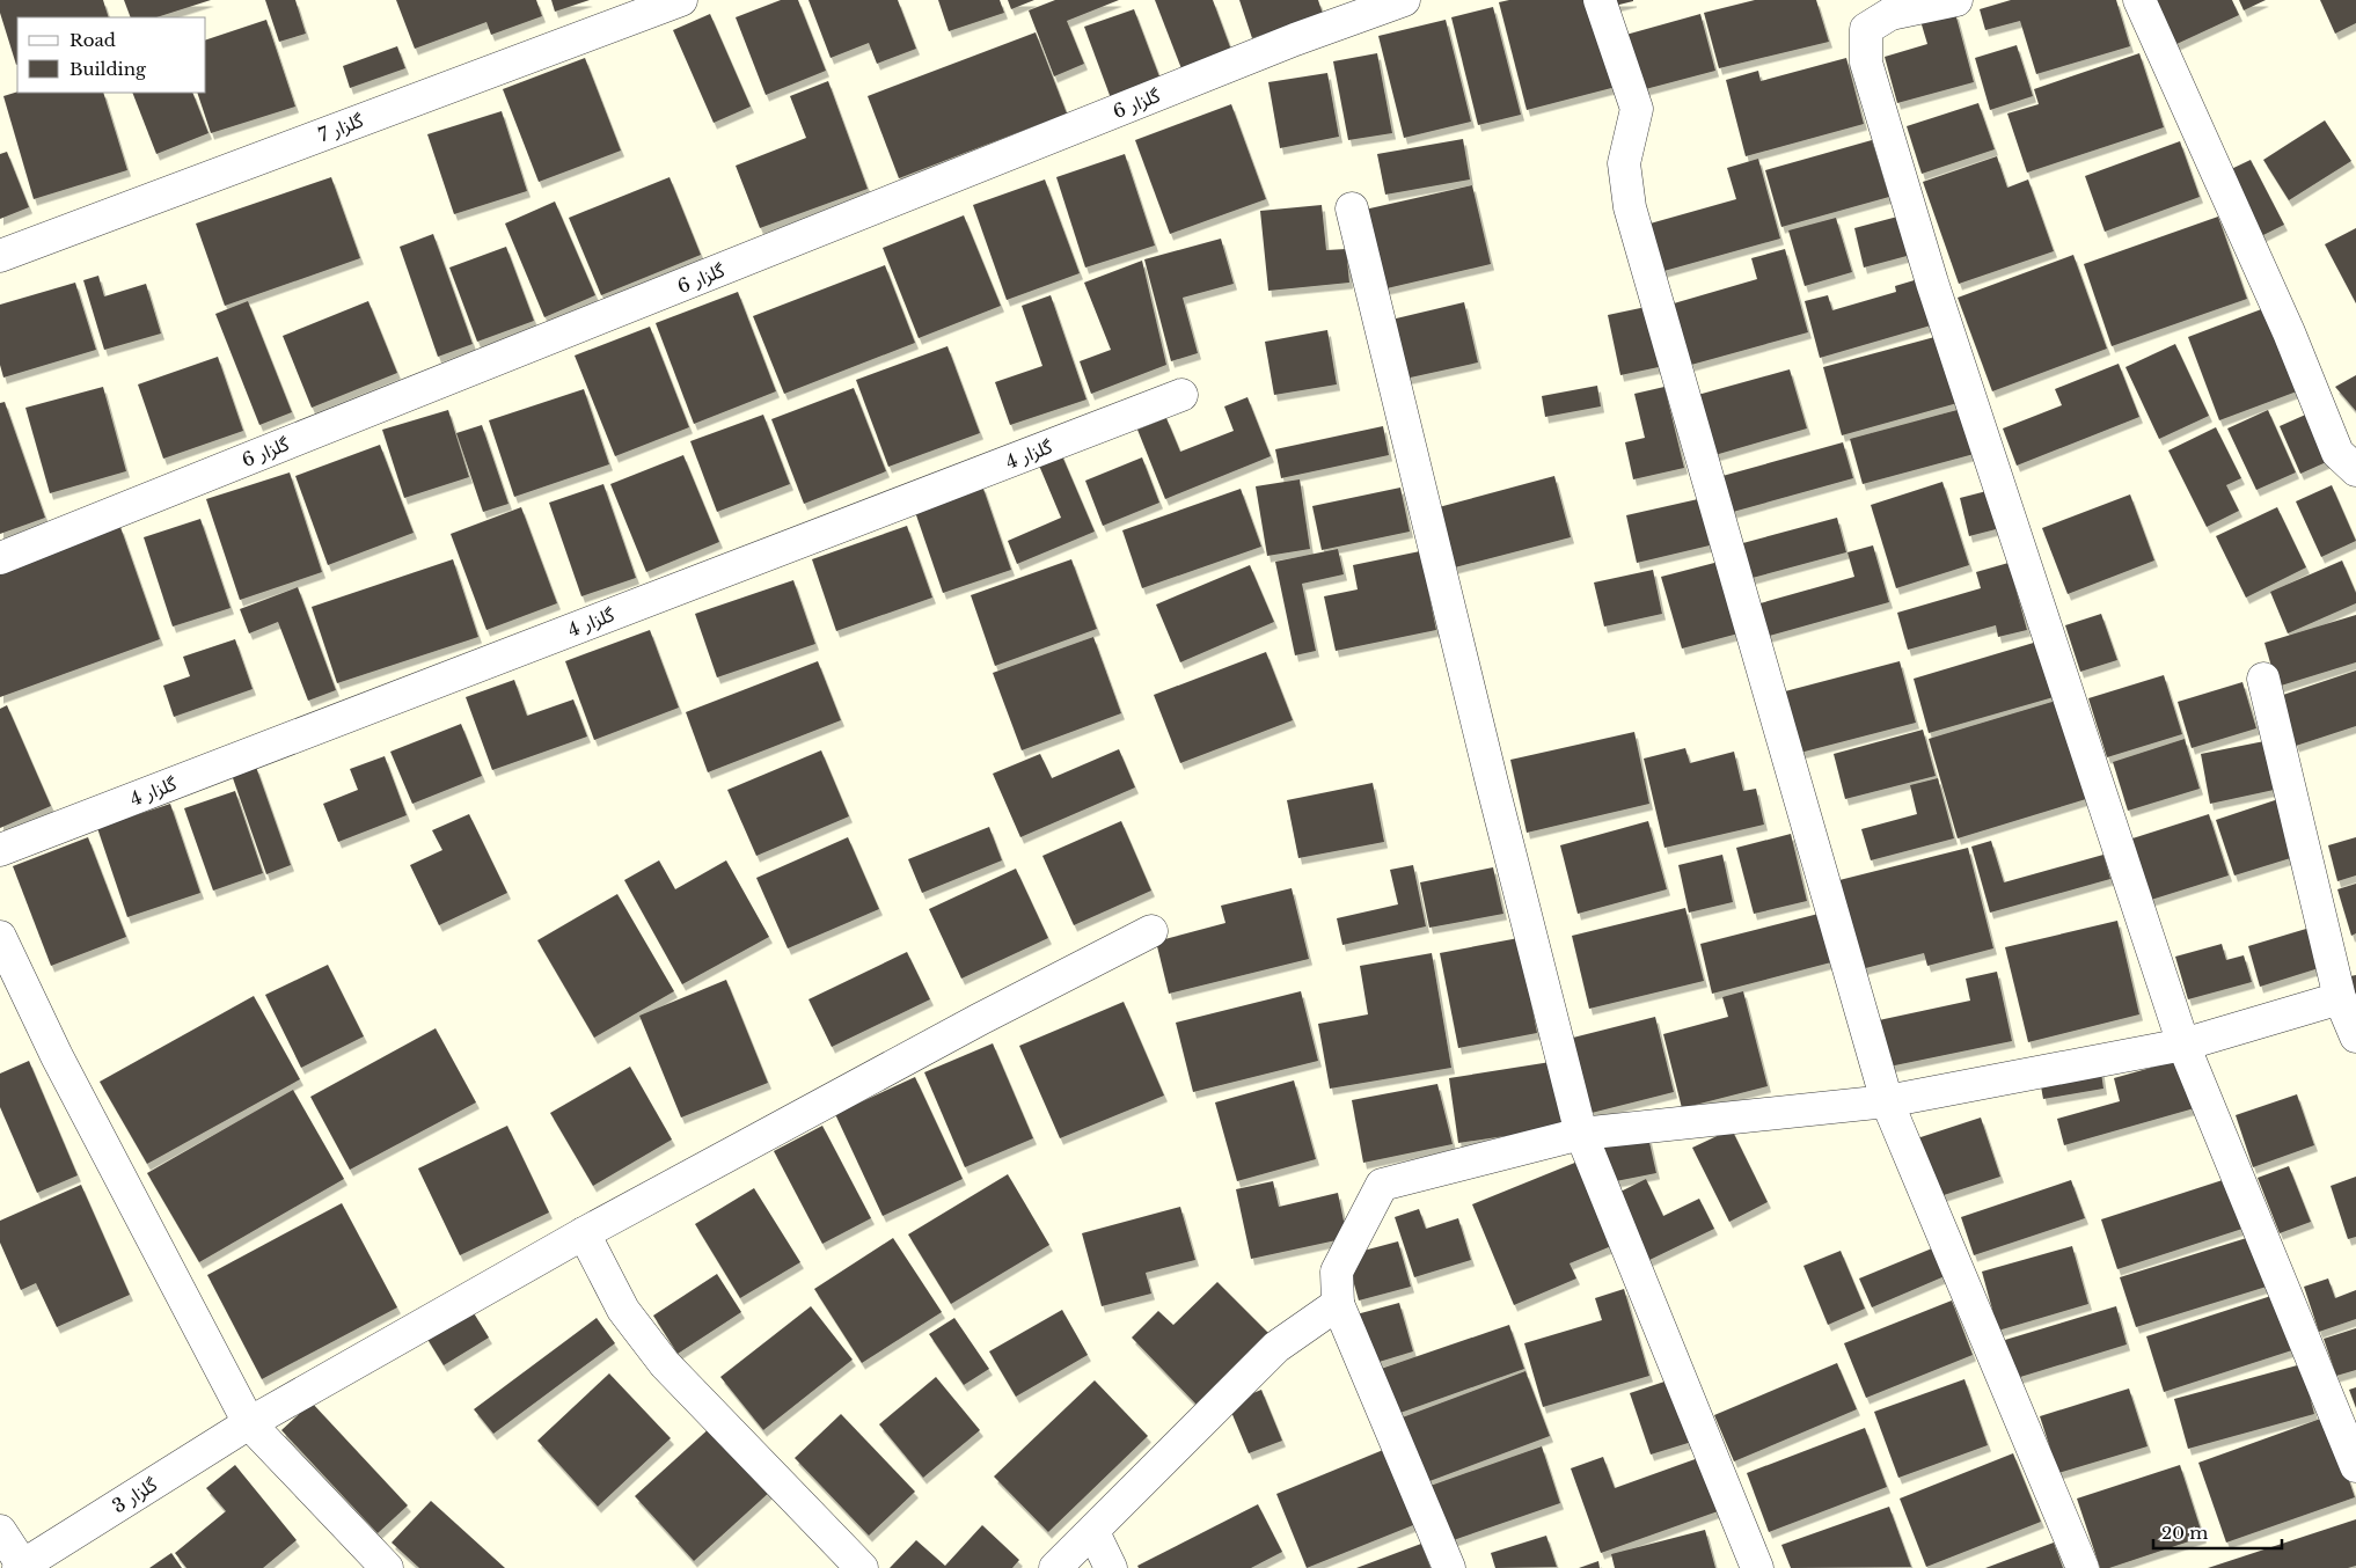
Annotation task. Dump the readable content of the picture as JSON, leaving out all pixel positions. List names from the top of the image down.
{
  "streets": {
    "street": [
      "گلزار 6",
      "گلزار 7",
      "گلزار 4",
      "گلزار 3"
    ]
  },
  "legend": ["Road", "Building"],
  "scale_bar": "20 m"
}
